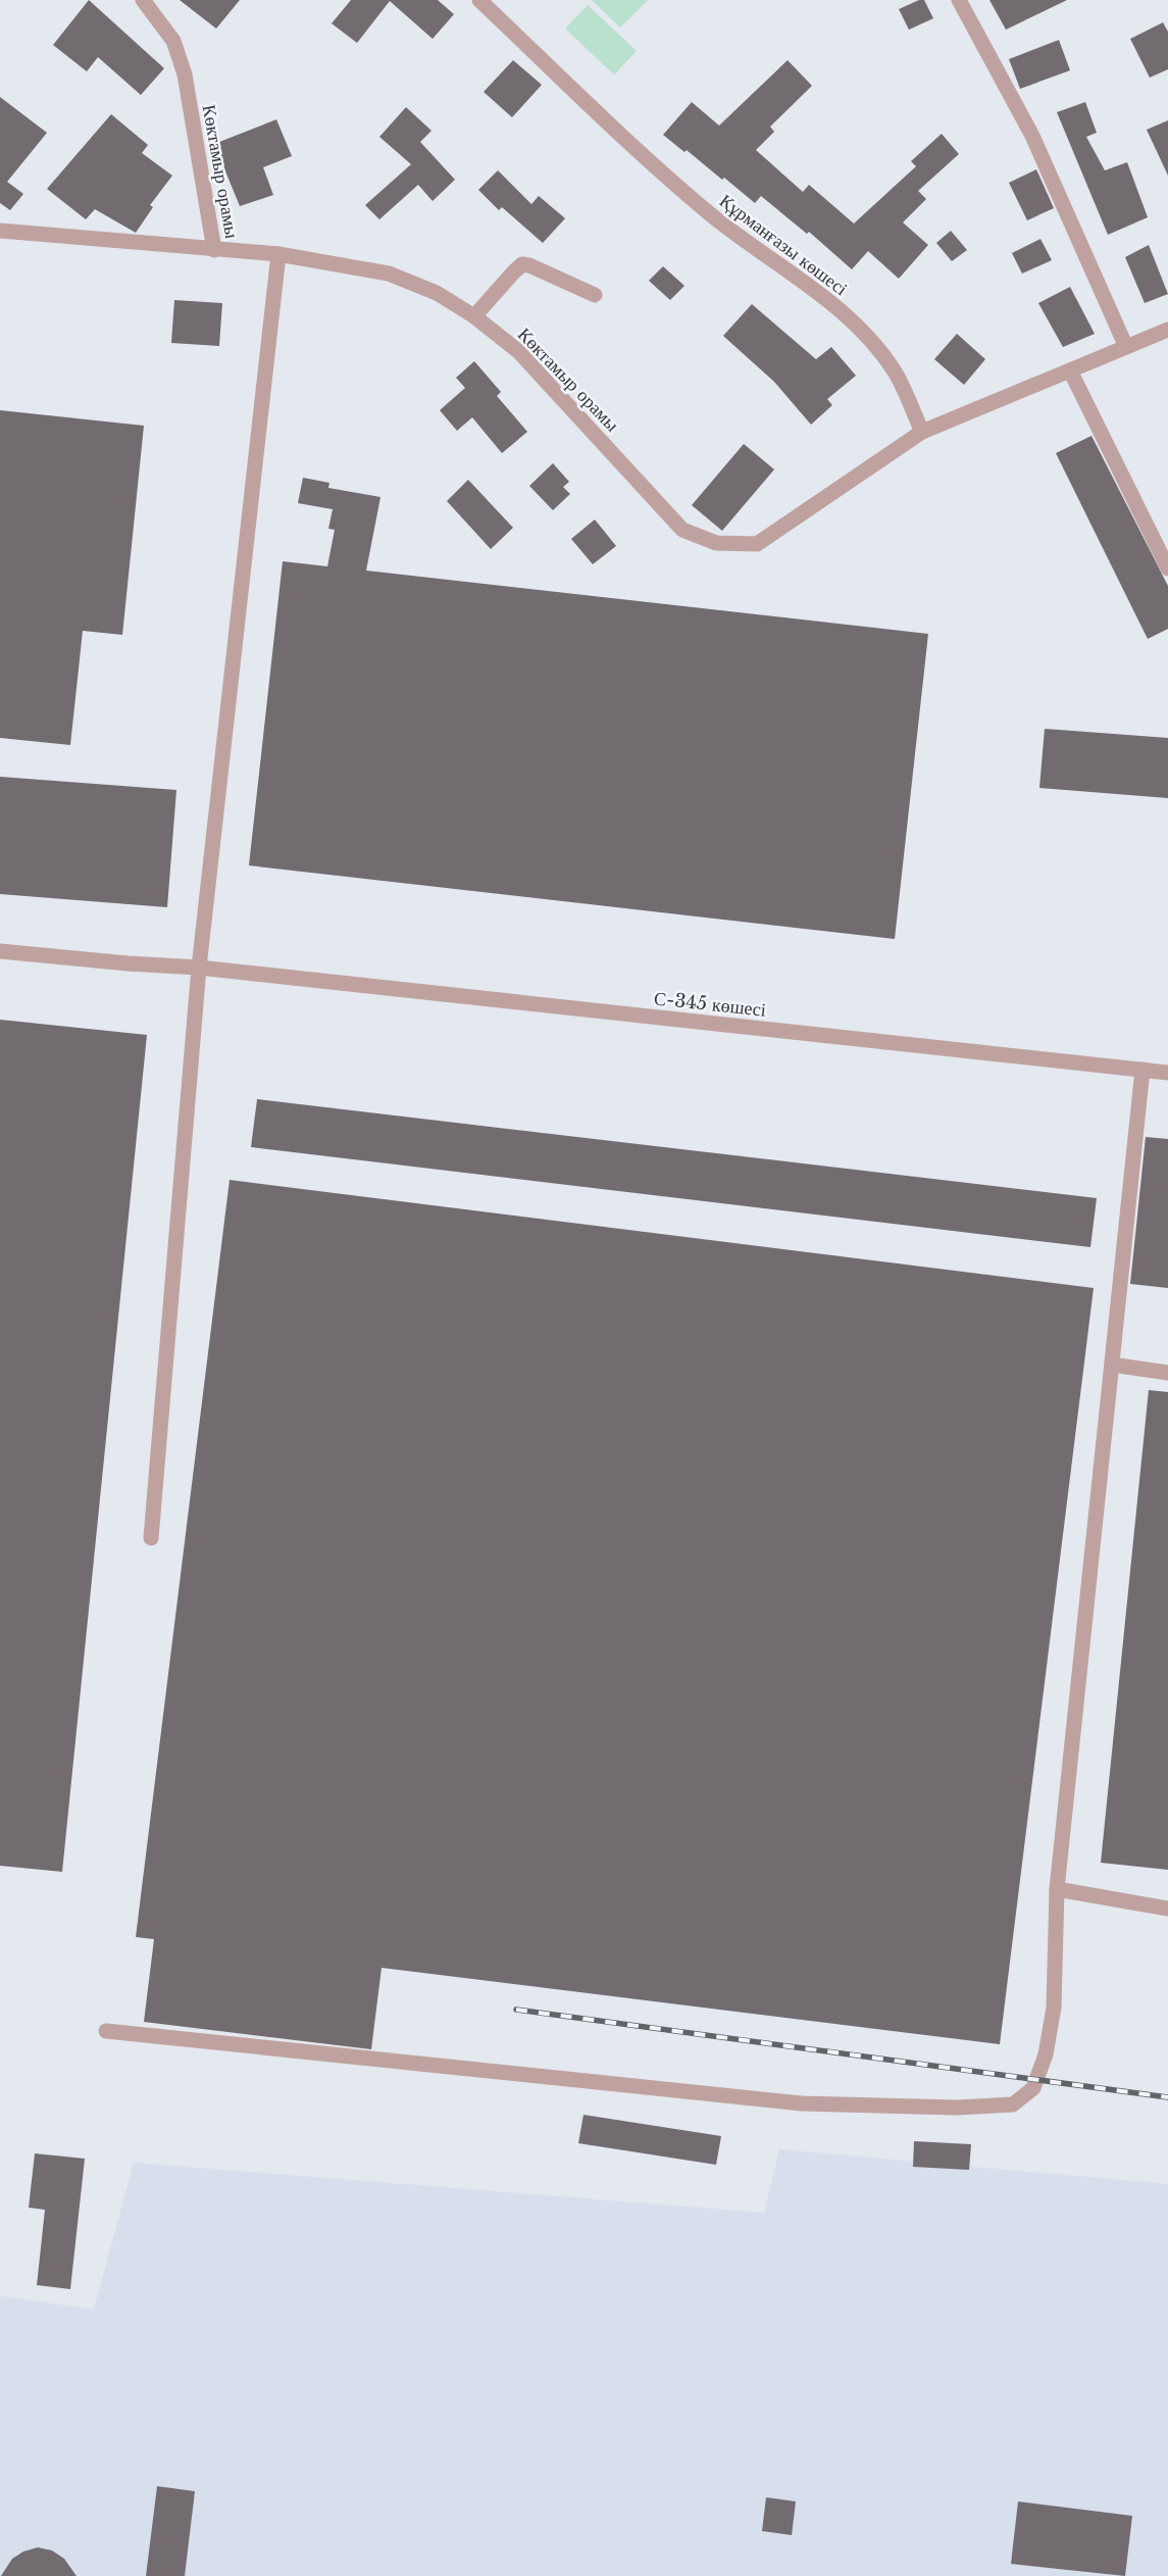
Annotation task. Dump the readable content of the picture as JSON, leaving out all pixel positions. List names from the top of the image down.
{
  "streets": {
    "street": ["Көктамыр орамы", "Құрманғазы көшесі", "С-345 көшесі"]
  },
  "crossings": [
    ["Көктамыр орамы", "Құрманғазы көшесі"]
  ]
}
